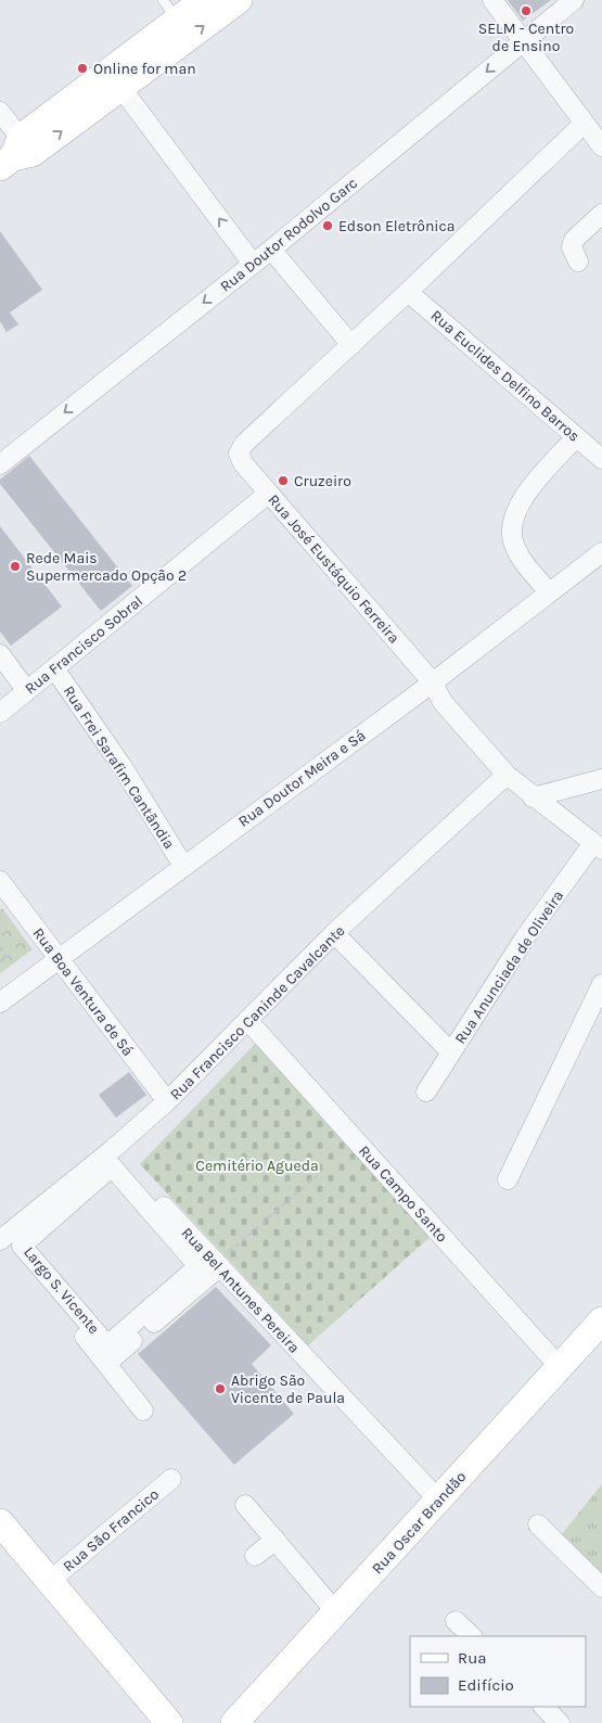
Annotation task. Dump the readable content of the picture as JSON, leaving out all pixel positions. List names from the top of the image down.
{
  "streets": {
    "street": [
      "Rua Doutor Rodolvo Garc",
      "Rua Euclides Delfino Barros",
      "Rua José Eustáquio Ferreira",
      "Rua Francisco Sobral",
      "Rua Frei Sarafim Cantãndia",
      "Rua Doutor Meira e Sá",
      "Rua Anunciada de Oliveira",
      "Rua Boa Ventura de Sá",
      "Rua Francisco Caninde Cavalcante",
      "Rua Campo Santo",
      "Largo S. Vicente",
      "Rua Bel Antunes Pereira",
      "Rua Oscar Brandão",
      "Rua São Francico"
    ]
  },
  "crossings": [
    ["Rua José Eustáquio Ferreira", "Rua Francisco Sobral"],
    ["Rua José Eustáquio Ferreira", "Rua Doutor Meira e Sá"],
    ["Rua José Eustáquio Ferreira", "Rua Anunciada de Oliveira"],
    ["Rua José Eustáquio Ferreira", "Rua Francisco Caninde Cavalcante"],
    ["Rua Francisco Sobral", "Rua Frei Sarafim Cantãndia"],
    ["Rua Frei Sarafim Cantãndia", "Rua Doutor Meira e Sá"],
    ["Rua Doutor Meira e Sá", "Rua Boa Ventura de Sá"],
    ["Rua Boa Ventura de Sá", "Rua Francisco Caninde Cavalcante"],
    ["Rua Francisco Caninde Cavalcante", "Rua Campo Santo"],
    ["Rua Francisco Caninde Cavalcante", "Rua Bel Antunes Pereira"],
    ["Rua Campo Santo", "Rua Oscar Brandão"],
    ["Rua Bel Antunes Pereira", "Rua Oscar Brandão"]
  ],
  "parks": ["Cemitério Agueda"],
  "places": [
    "SELM - Centro de Ensino",
    "Online for man",
    "Edson Eletrônica",
    "Cruzeiro",
    "Rede Mais Supermercado Opção 2",
    "Abrigo São Vicente de Paula"
  ],
  "legend": ["Rua", "Edifício"]
}
